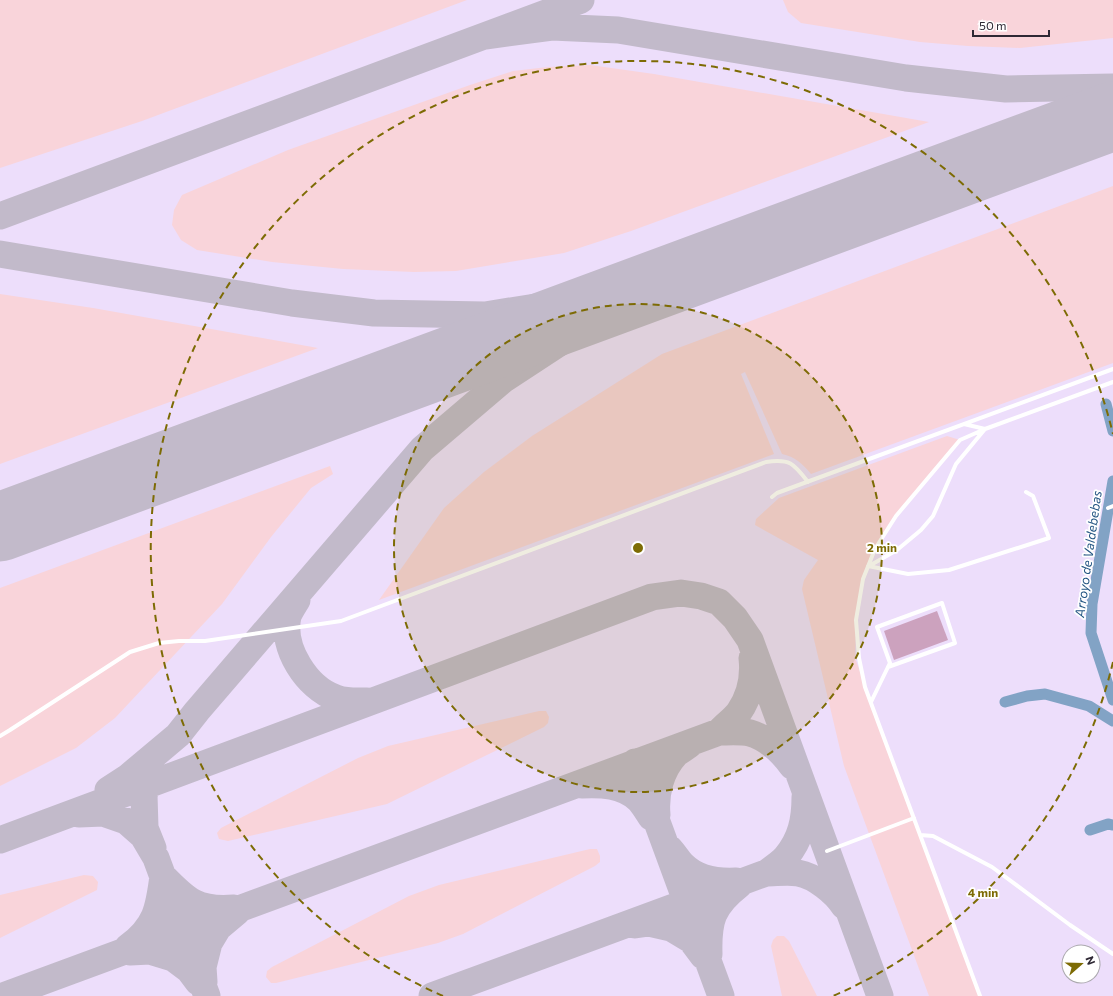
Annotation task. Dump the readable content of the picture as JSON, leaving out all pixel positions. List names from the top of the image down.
{
  "water": ["Arroyo de Valdebebas"],
  "scale_bar": "50 m",
  "north": "right",
  "rings": ["2 min", "4 min"]
}
